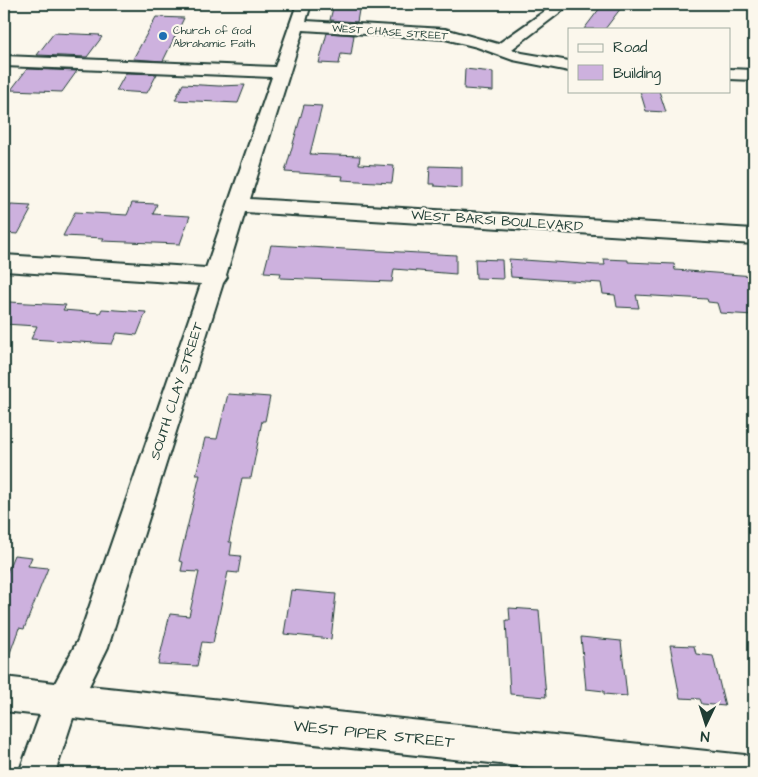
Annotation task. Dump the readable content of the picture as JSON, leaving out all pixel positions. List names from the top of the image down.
{
  "streets": {
    "street": [
      "WEST CHASE STREET",
      "WEST BARSI BOULEVARD",
      "SOUTH CLAY STREET",
      "WEST PIPER STREET"
    ]
  },
  "crossings": [
    ["WEST CHASE STREET", "SOUTH CLAY STREET"],
    ["WEST BARSI BOULEVARD", "SOUTH CLAY STREET"],
    ["SOUTH CLAY STREET", "WEST PIPER STREET"]
  ],
  "places": ["Church of God Abrahamic Faith"],
  "legend": ["Road", "Building"],
  "north": "bottom"
}
